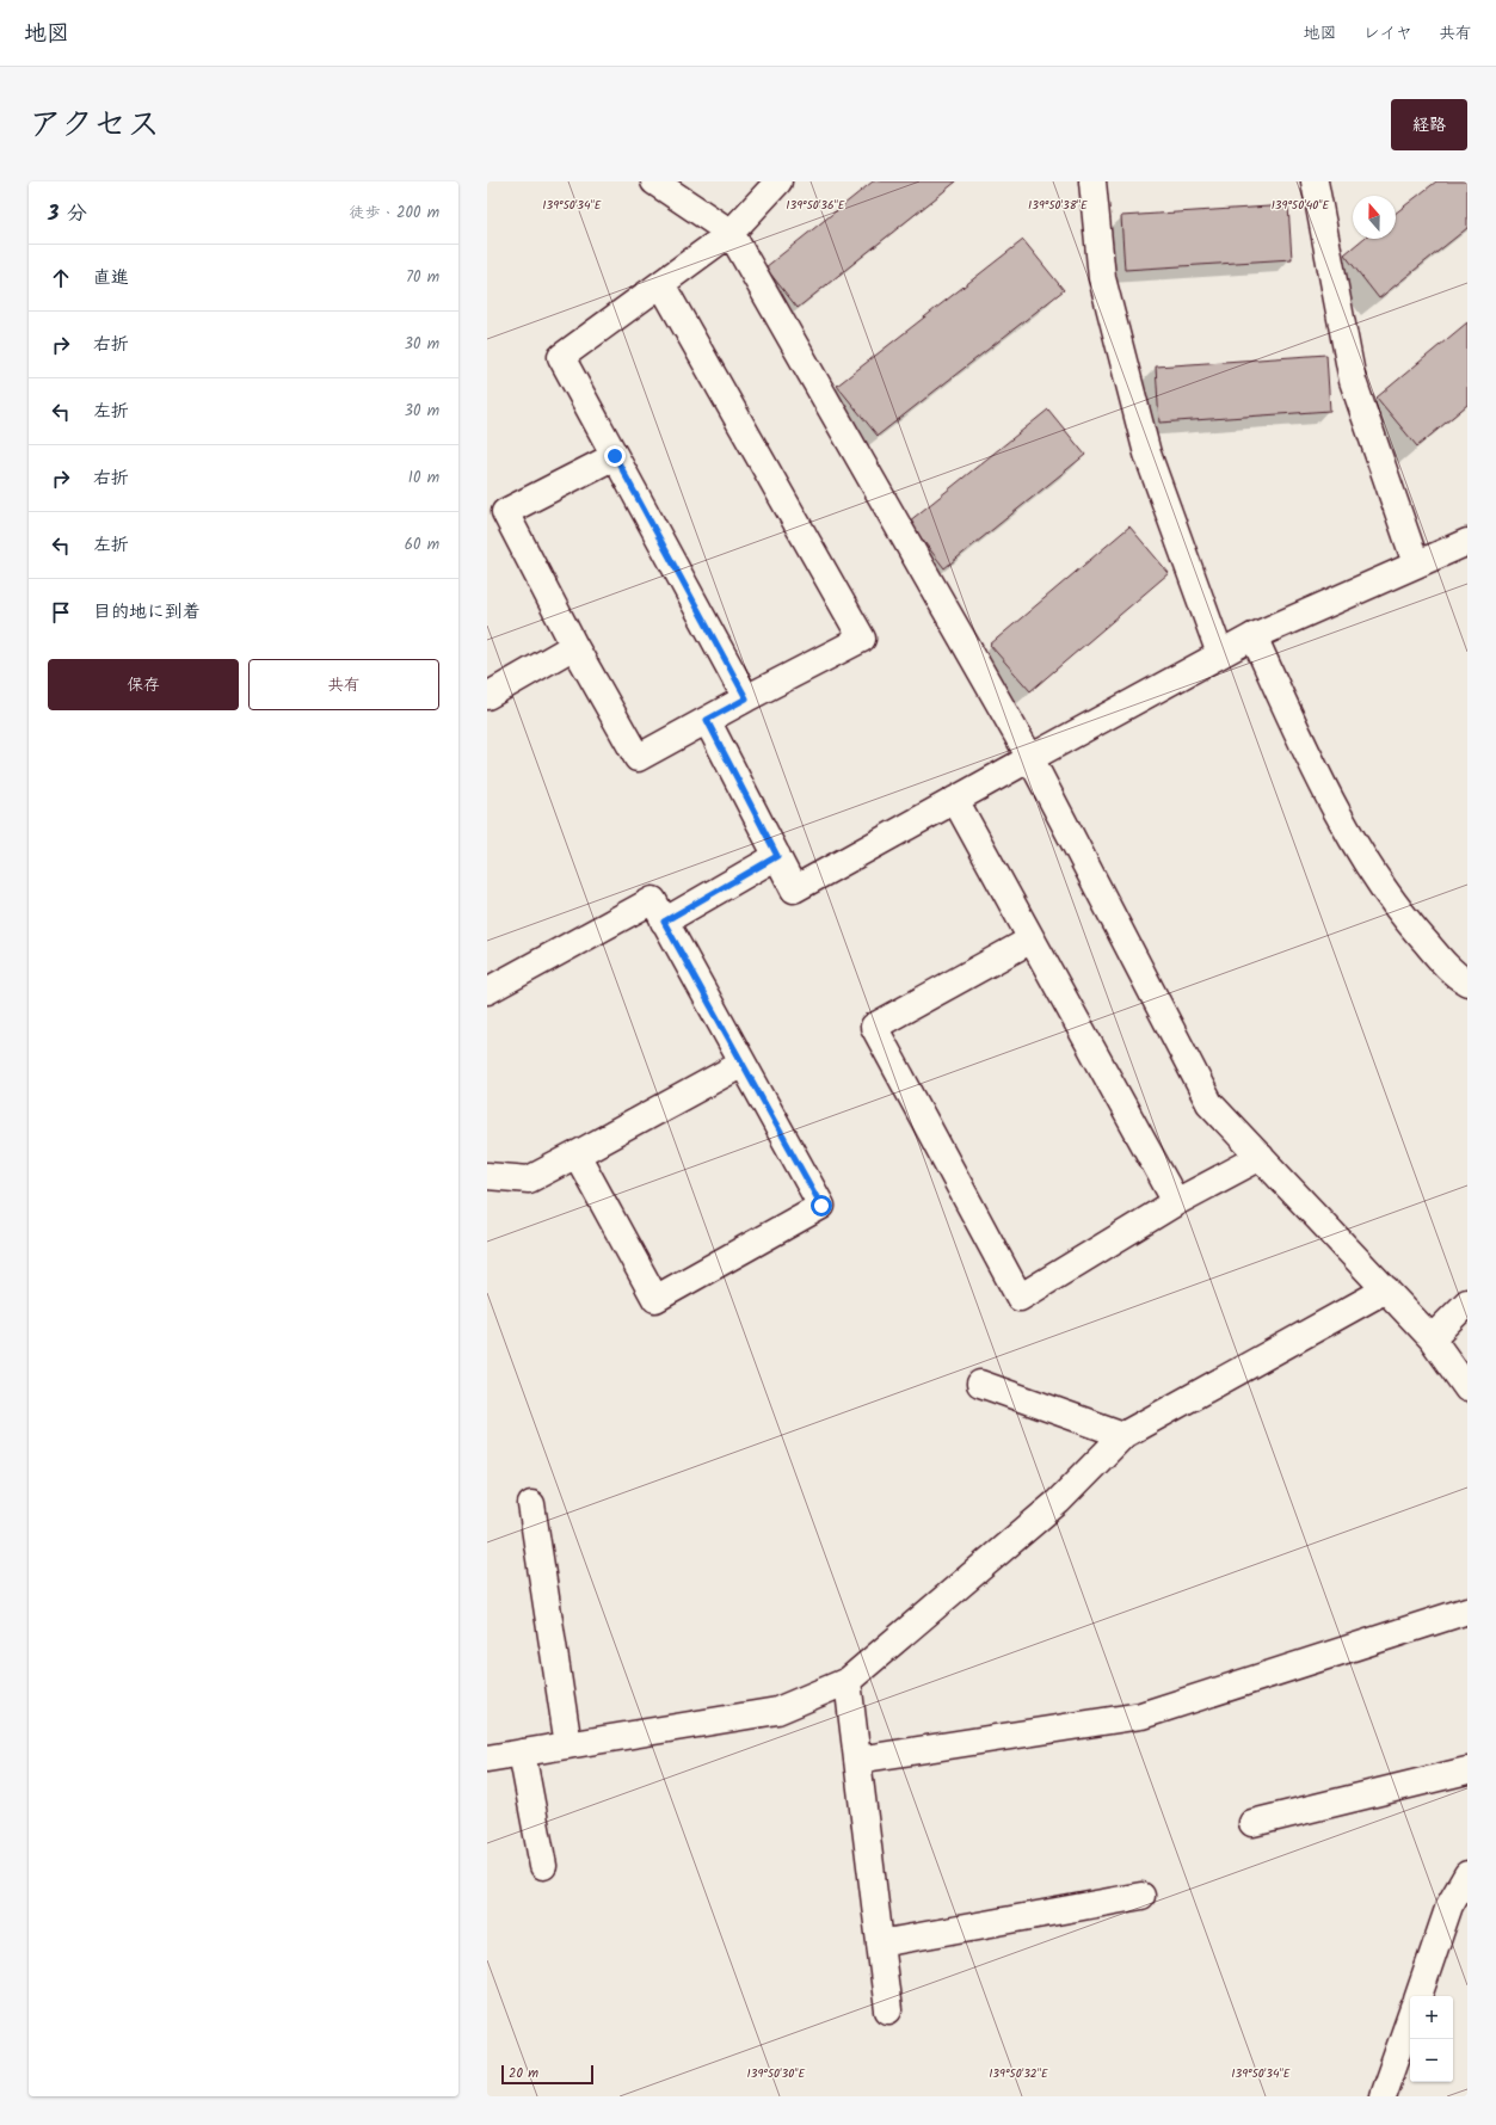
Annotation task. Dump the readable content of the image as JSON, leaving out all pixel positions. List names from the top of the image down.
{
  "scale_bar": "20 m",
  "north": "top",
  "page": {
    "header": "地図",
    "nav": ["地図", "レイヤ", "共有"],
    "title": "アクセス",
    "buttons": [
      "経路",
      ["保存", "共有"]
    ],
    "heading": ["3 分", "徒歩 · 200 m"],
    "list": [
      ["直進", "70 m"],
      ["右折", "30 m"],
      ["左折", "30 m"],
      ["右折", "10 m"],
      ["左折", "60 m"],
      "目的地に到着"
    ],
    "map_buttons": ["+", "−"],
    "scale": "20 m"
  },
  "coordinates": [
    "139°50'34\"E",
    "139°50'36\"E",
    "139°50'38\"E",
    "139°50'40\"E",
    "139°50'30\"E",
    "139°50'32\"E"
  ]
}
